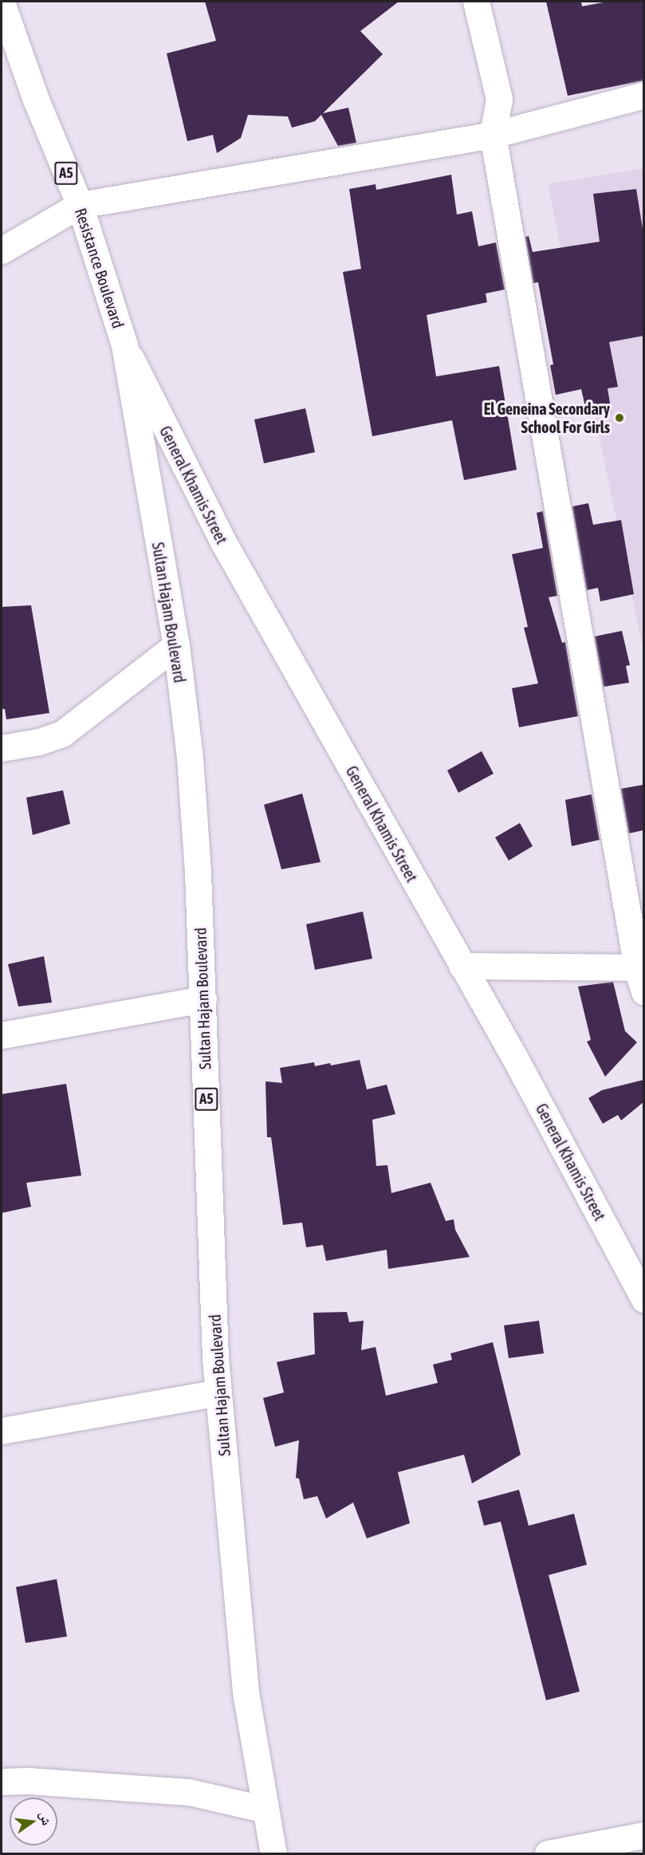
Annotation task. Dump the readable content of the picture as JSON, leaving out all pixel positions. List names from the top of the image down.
{
  "streets": {
    "main road": [
      "A5",
      "Resistance Boulevard",
      "General Khamis Street",
      "Sultan Hajam Boulevard"
    ]
  },
  "crossings": [
    ["Resistance Boulevard", "General Khamis Street"],
    ["Resistance Boulevard", "Sultan Hajam Boulevard"],
    ["General Khamis Street", "Sultan Hajam Boulevard"]
  ],
  "places": ["El Geneina Secondary School For Girls"],
  "north": "right"
}
